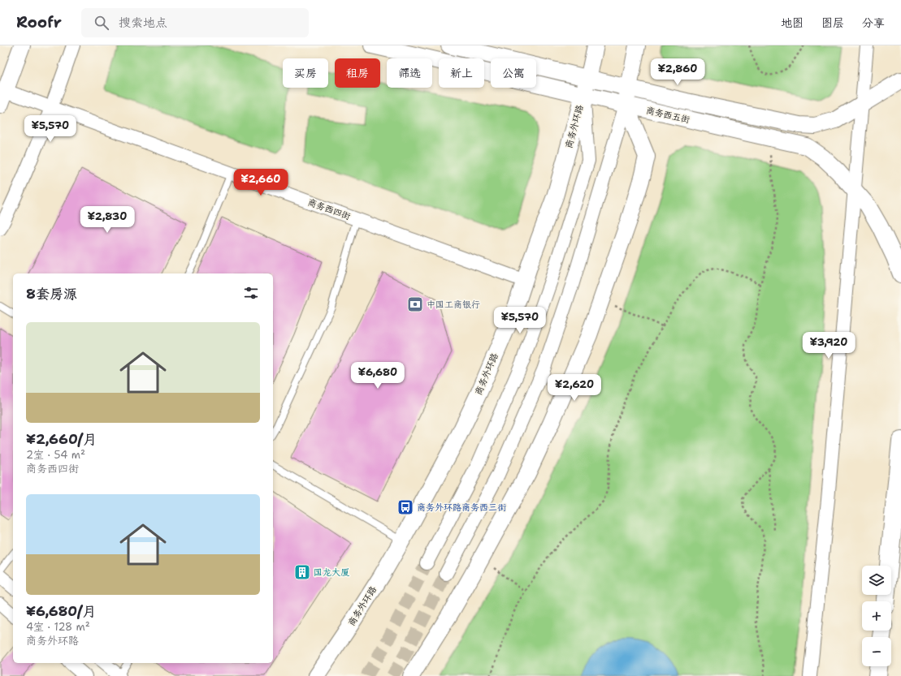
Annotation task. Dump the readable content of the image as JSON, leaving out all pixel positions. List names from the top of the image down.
{
  "streets": {
    "street": ["商务西五街", "商务外环路", "商务西四街"]
  },
  "crossings": [
    ["商务西五街", "商务外环路"],
    ["商务外环路", "商务西四街"]
  ],
  "places": {
    "bank": ["中国工商银行"],
    "bus stop": ["商务外环路商务西三街"],
    "building": ["国龙大厦"]
  },
  "page": {
    "header": "Roofr",
    "search": "搜索地点",
    "nav": ["地图", "图层", "分享"],
    "price": [
      "¥2,860",
      "¥5,570",
      "¥2,660",
      "¥2,830",
      "¥5,570",
      "¥3,920",
      "¥6,680",
      "¥2,620"
    ],
    "chip": [
      "买房",
      "租房",
      "筛选",
      "新上",
      "公寓"
    ],
    "heading": "8套房源",
    "list": [
      {
        "name": "¥2,660/月",
        "note": "2室 · 54 m² · 商务西四街"
      },
      {
        "name": "¥6,680/月",
        "note": "4室 · 128 m² · 商务外环路"
      }
    ],
    "map_buttons": ["+", "−"]
  }
}
